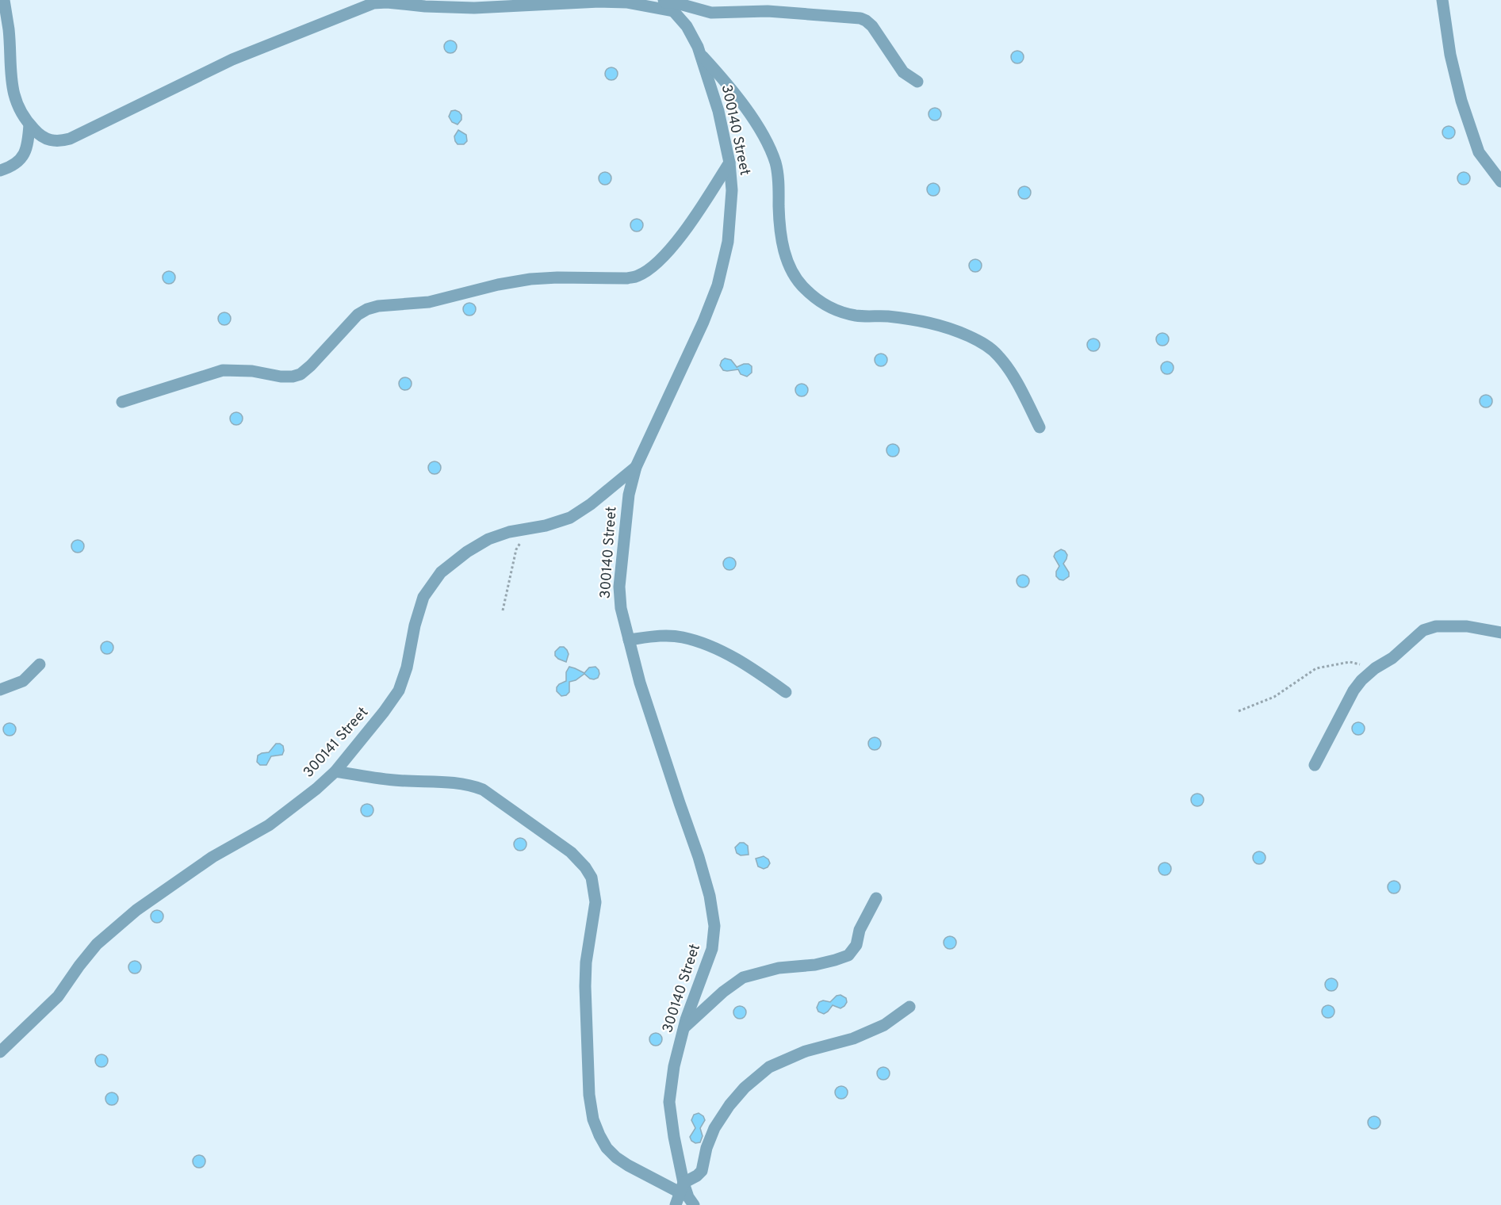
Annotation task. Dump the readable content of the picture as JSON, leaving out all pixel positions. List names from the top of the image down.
{
  "streets": {
    "street": ["300140 Street", "300141 Street"]
  },
  "crossings": [
    ["300140 Street", "300141 Street"]
  ]
}
